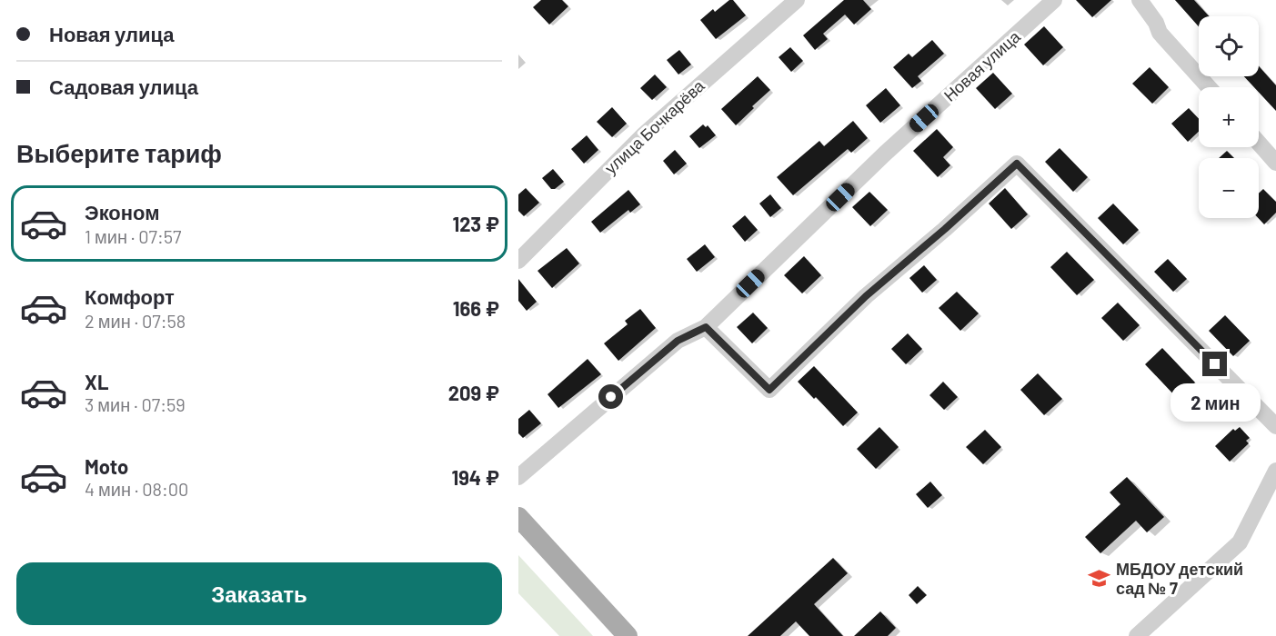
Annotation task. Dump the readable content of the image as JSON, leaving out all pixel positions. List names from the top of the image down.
{
  "streets": {
    "street": ["Новая улица", "улица Бочкарёва"]
  },
  "places": {
    "school or university": ["МБДОУ детский сад № 7"]
  },
  "page": {
    "banner": ["Новая улица", "Садовая улица"],
    "map_buttons": ["+", "−"],
    "heading": "Выберите тариф",
    "list": [
      {
        "name": "Эконом",
        "note": "1 мин · 07:57",
        "value": "123 ₽"
      },
      {
        "name": "Комфорт",
        "note": "2 мин · 07:58",
        "value": "166 ₽"
      },
      {
        "name": "XL",
        "note": "3 мин · 07:59",
        "value": "209 ₽"
      },
      {
        "name": "Moto",
        "note": "4 мин · 08:00",
        "value": "194 ₽"
      }
    ],
    "bubble": "2 мин",
    "buttons": "Заказать"
  }
}
